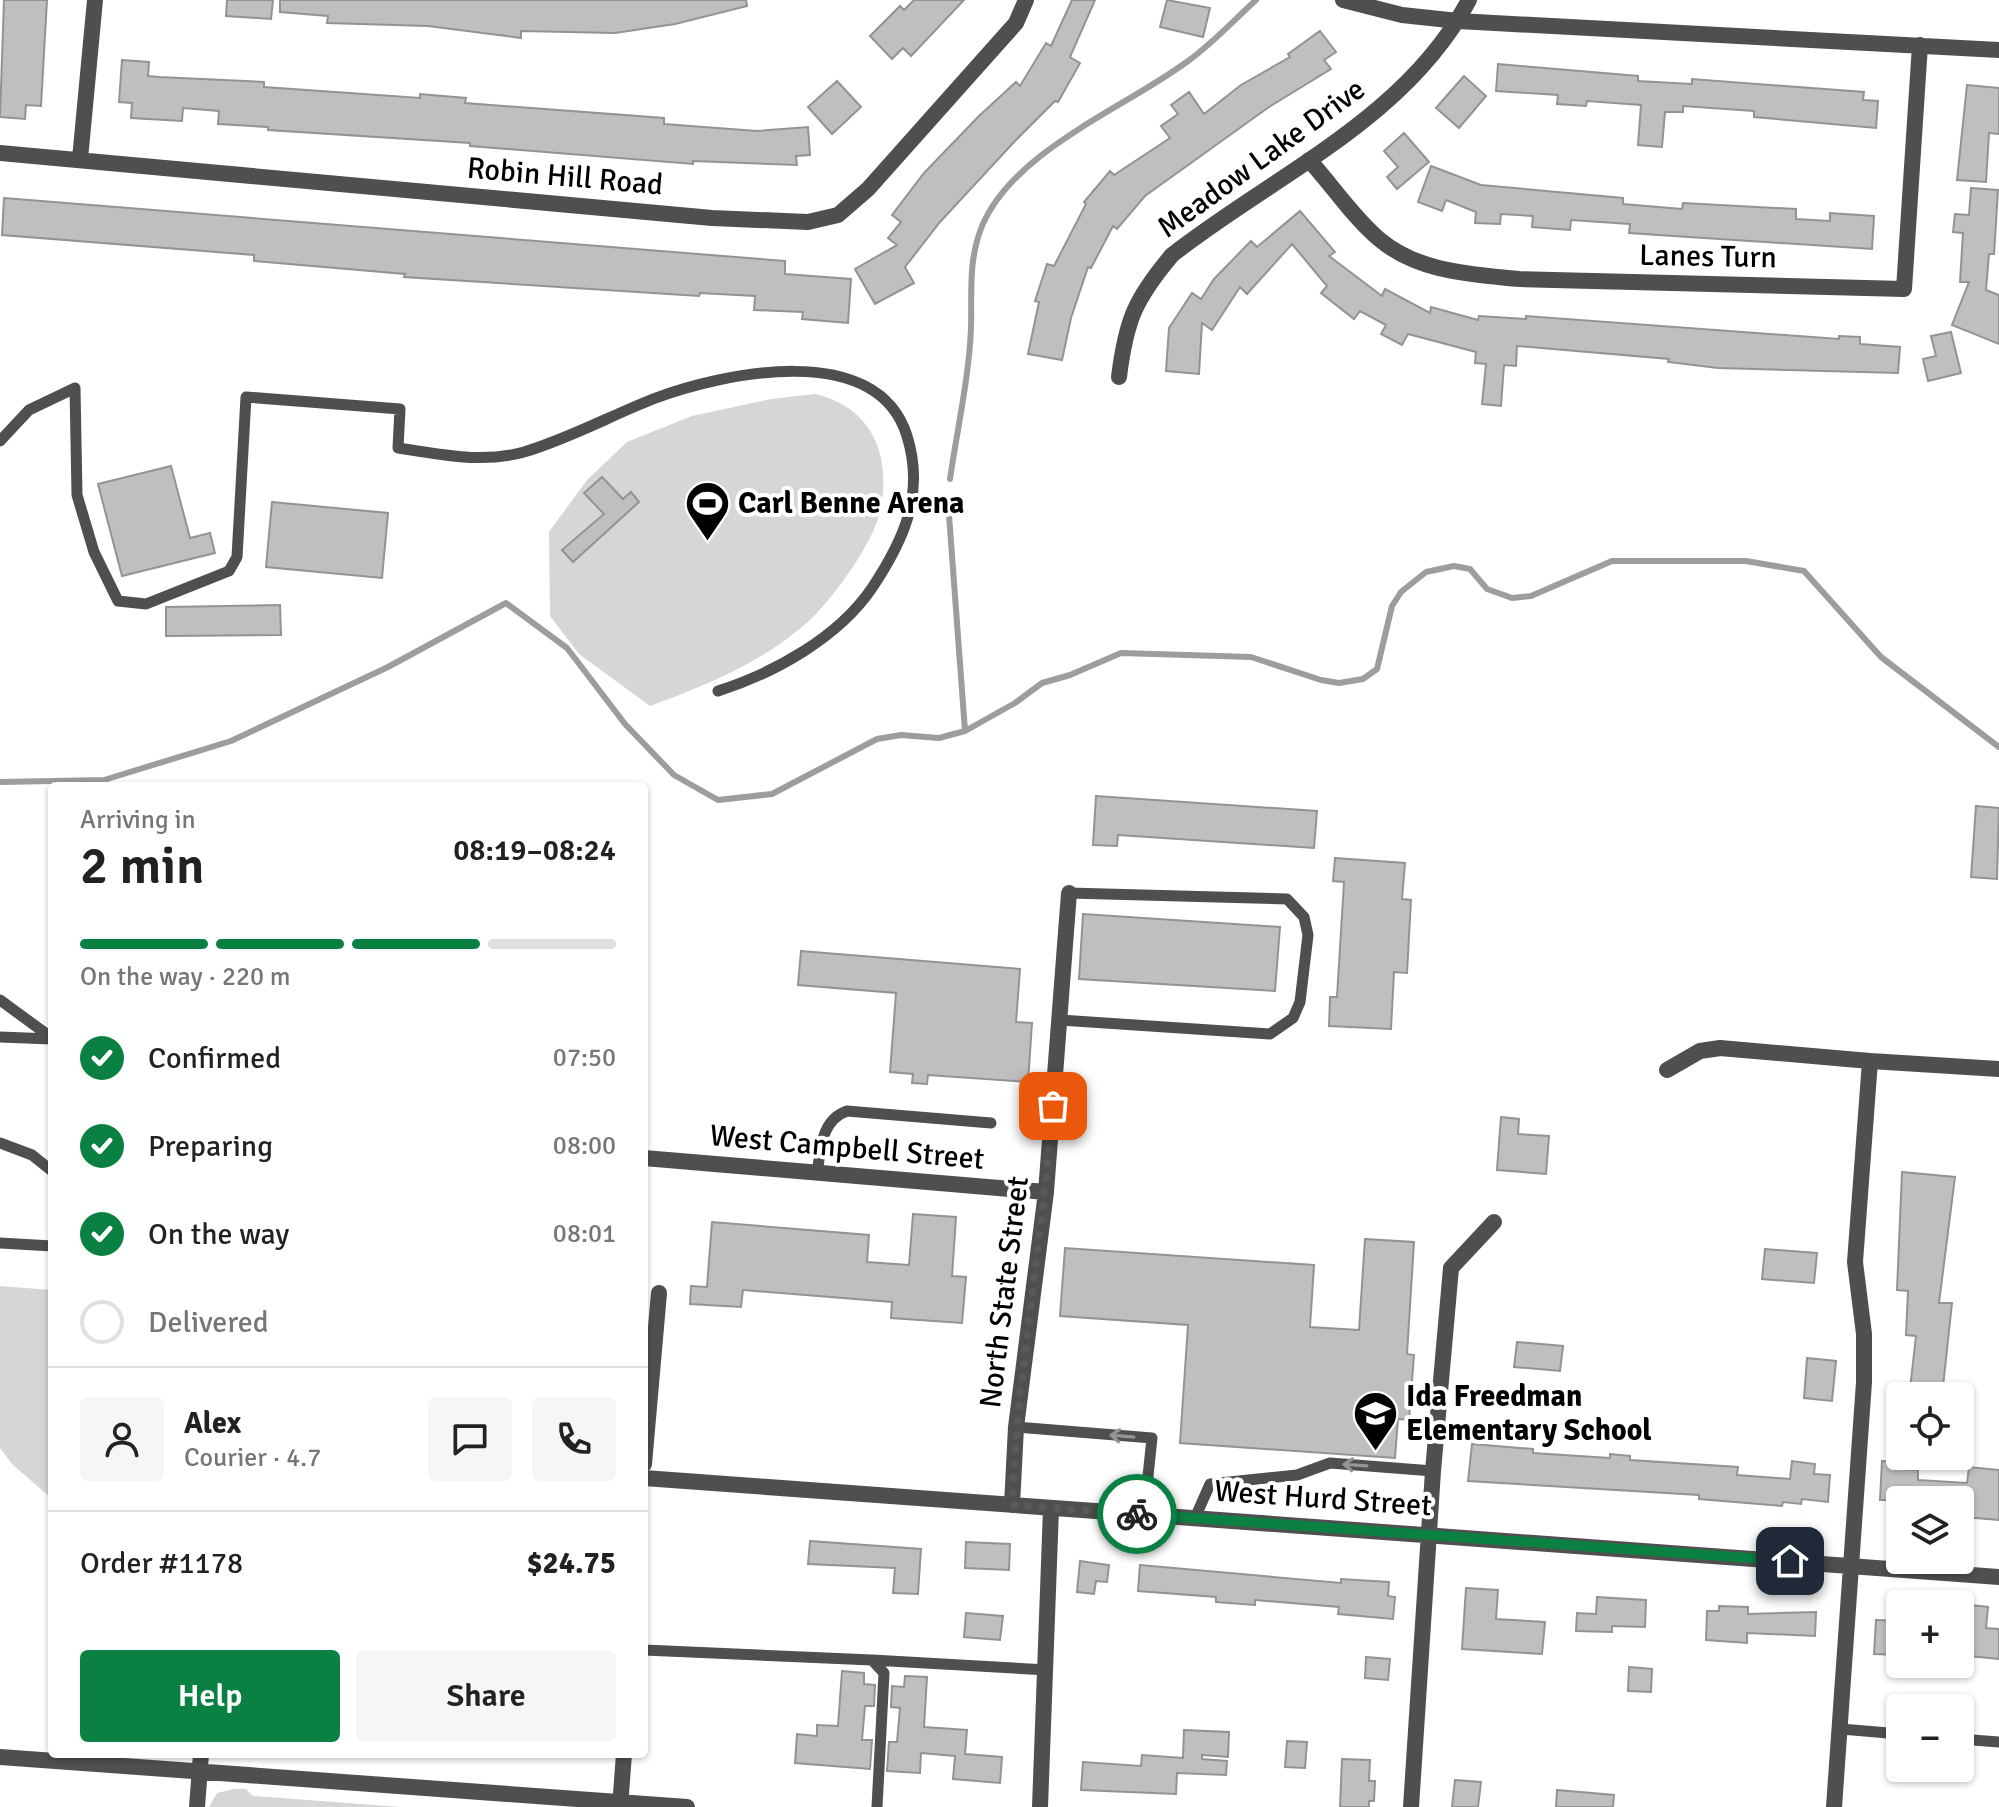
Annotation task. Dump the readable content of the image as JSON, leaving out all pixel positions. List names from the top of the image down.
{
  "streets": {
    "street": [
      "Meadow Lake Drive",
      "Robin Hill Road",
      "Lanes Turn",
      "West Campbell Street",
      "North State Street",
      "West Hurd Street"
    ]
  },
  "crossings": [
    ["Meadow Lake Drive", "Lanes Turn"],
    ["West Campbell Street", "North State Street"],
    ["North State Street", "West Hurd Street"]
  ],
  "places": {
    "sports": ["Carl Benne Arena"],
    "school or university": ["Ida Freedman Elementary School"]
  },
  "page": {
    "heading": ["2 min", "Arriving in", "08:19–08:24"],
    "panel": [
      "Alex",
      "Courier · 4.7",
      "Order #1178",
      "$24.75"
    ],
    "bar": "On the way · 220 m",
    "list": [
      ["Confirmed", "07:50"],
      ["Preparing", "08:00"],
      ["On the way", "08:01"],
      "Delivered"
    ],
    "map_buttons": ["+", "−"],
    "buttons": ["Help", "Share"]
  }
}
